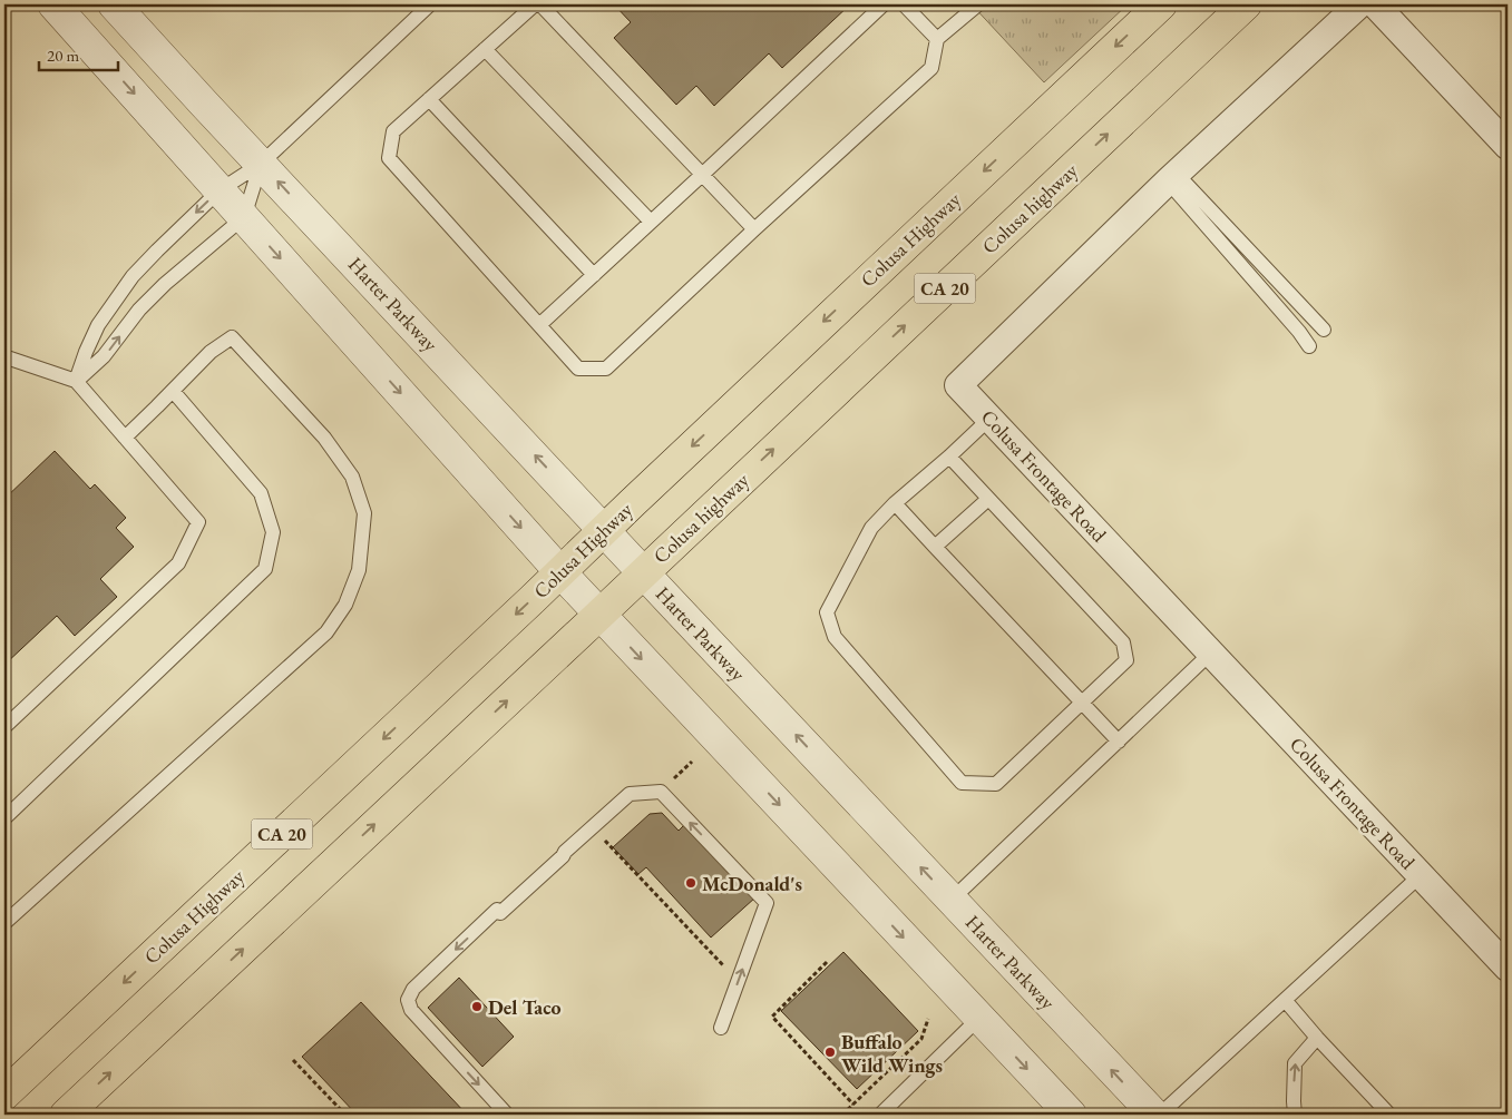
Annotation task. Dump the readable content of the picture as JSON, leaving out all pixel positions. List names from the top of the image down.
{
  "streets": {
    "highway": ["Colusa highway", "Colusa Highway", "CA 20"],
    "street": ["Harter Parkway", "Colusa Frontage Road"]
  },
  "crossings": [
    ["Colusa highway", "Colusa Highway"],
    ["Colusa highway", "Harter Parkway"],
    ["Colusa Highway", "Harter Parkway"]
  ],
  "one_way": ["Colusa highway"],
  "places": ["McDonald's", "Del Taco", "Buffalo Wild Wings"],
  "scale_bar": "20 m"
}
